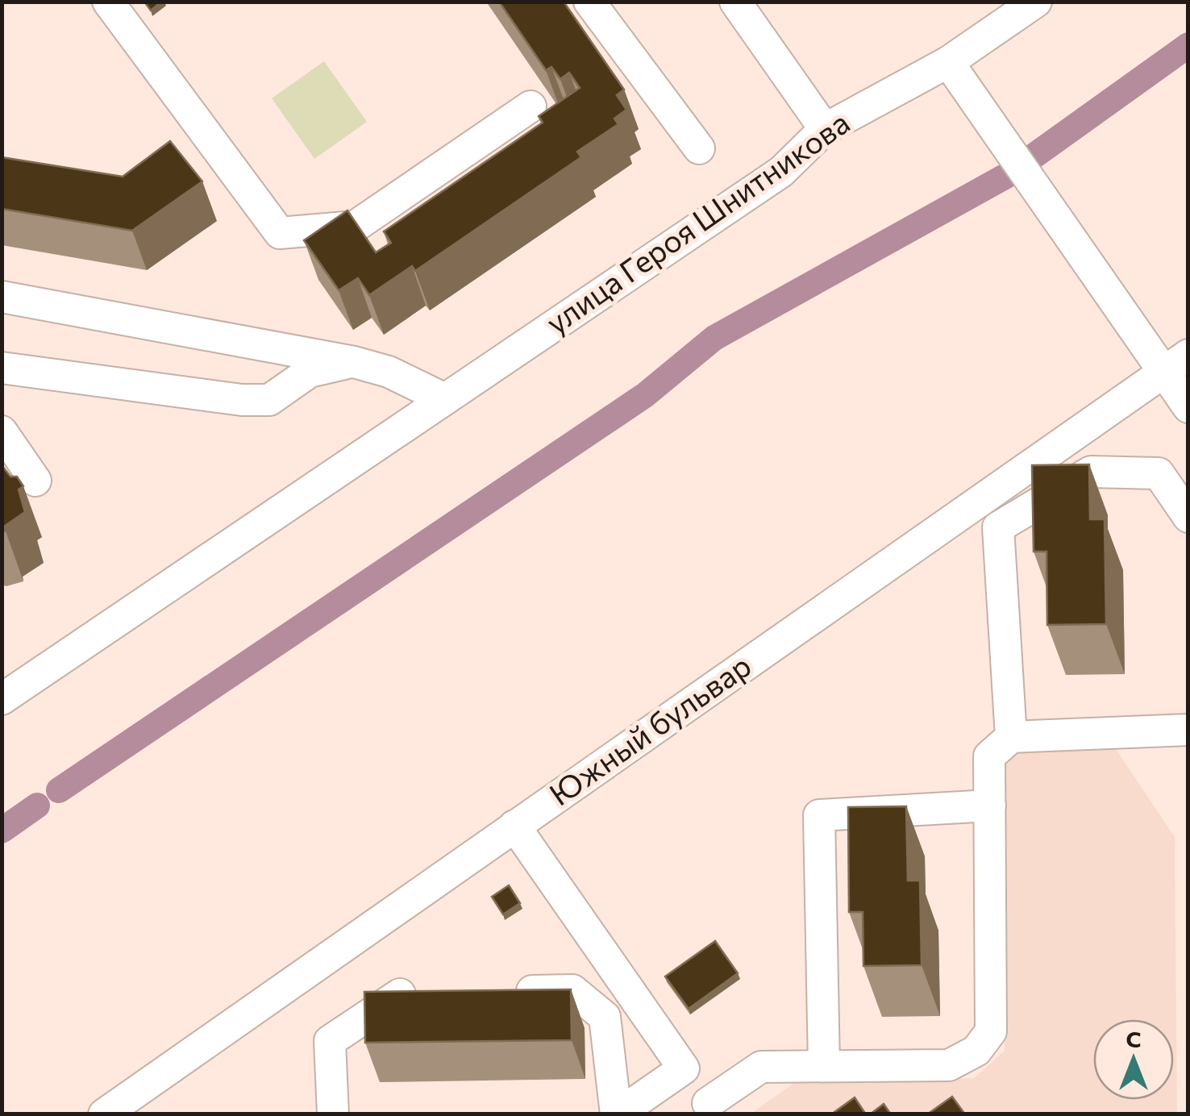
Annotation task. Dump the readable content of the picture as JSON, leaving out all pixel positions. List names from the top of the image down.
{
  "streets": {
    "street": ["улица Героя Шнитникова", "Южный бульвар"]
  },
  "north": "top"
}
